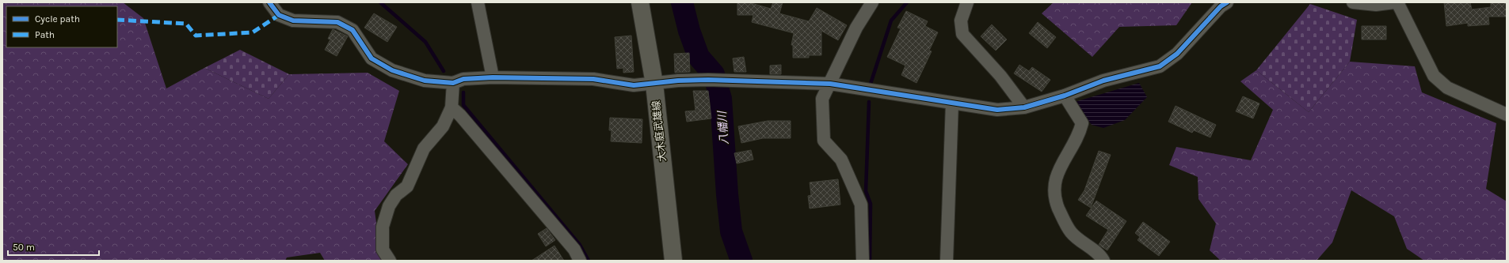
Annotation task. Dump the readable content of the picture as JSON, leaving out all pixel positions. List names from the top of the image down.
{
  "streets": {
    "main road": ["大木庭武雄線"]
  },
  "water": ["八幡川"],
  "legend": ["Cycle path", "Path"],
  "scale_bar": "50 m"
}
